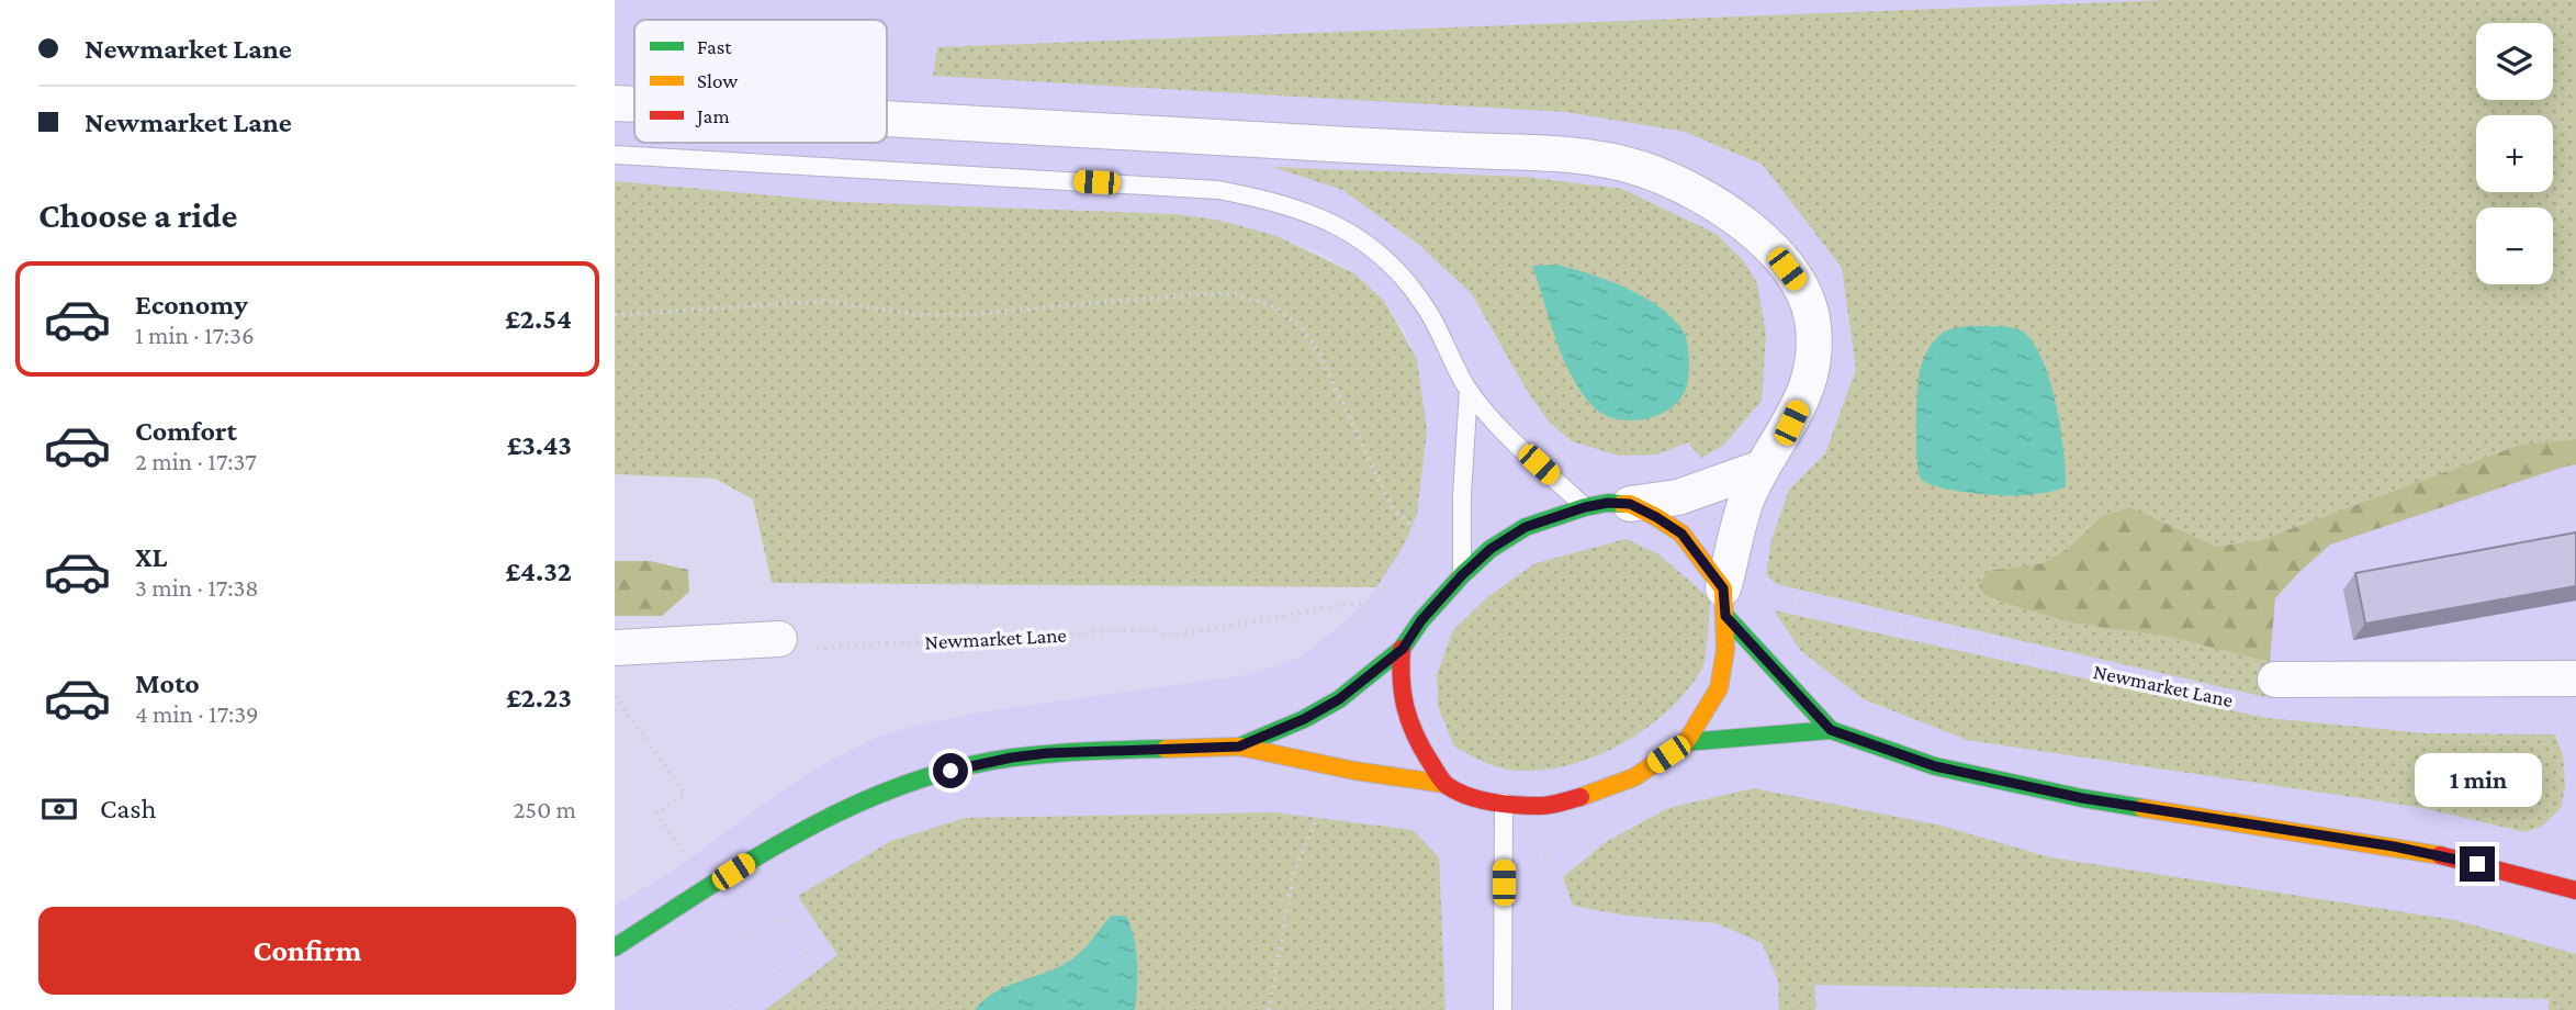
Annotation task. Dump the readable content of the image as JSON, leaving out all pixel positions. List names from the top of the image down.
{
  "streets": {
    "path": ["Newmarket Lane"]
  },
  "legend": ["Fast", "Slow", "Jam"],
  "page": {
    "banner": ["Newmarket Lane", "Newmarket Lane"],
    "map_buttons": ["+", "−"],
    "heading": "Choose a ride",
    "list": [
      {
        "name": "Economy",
        "note": "1 min · 17:36",
        "value": "£2.54"
      },
      {
        "name": "Comfort",
        "note": "2 min · 17:37",
        "value": "£3.43"
      },
      {
        "name": "XL",
        "note": "3 min · 17:38",
        "value": "£4.32"
      },
      {
        "name": "Moto",
        "note": "4 min · 17:39",
        "value": "£2.23"
      }
    ],
    "bubble": "1 min",
    "pay": ["Cash", "250 m"],
    "buttons": "Confirm"
  }
}
